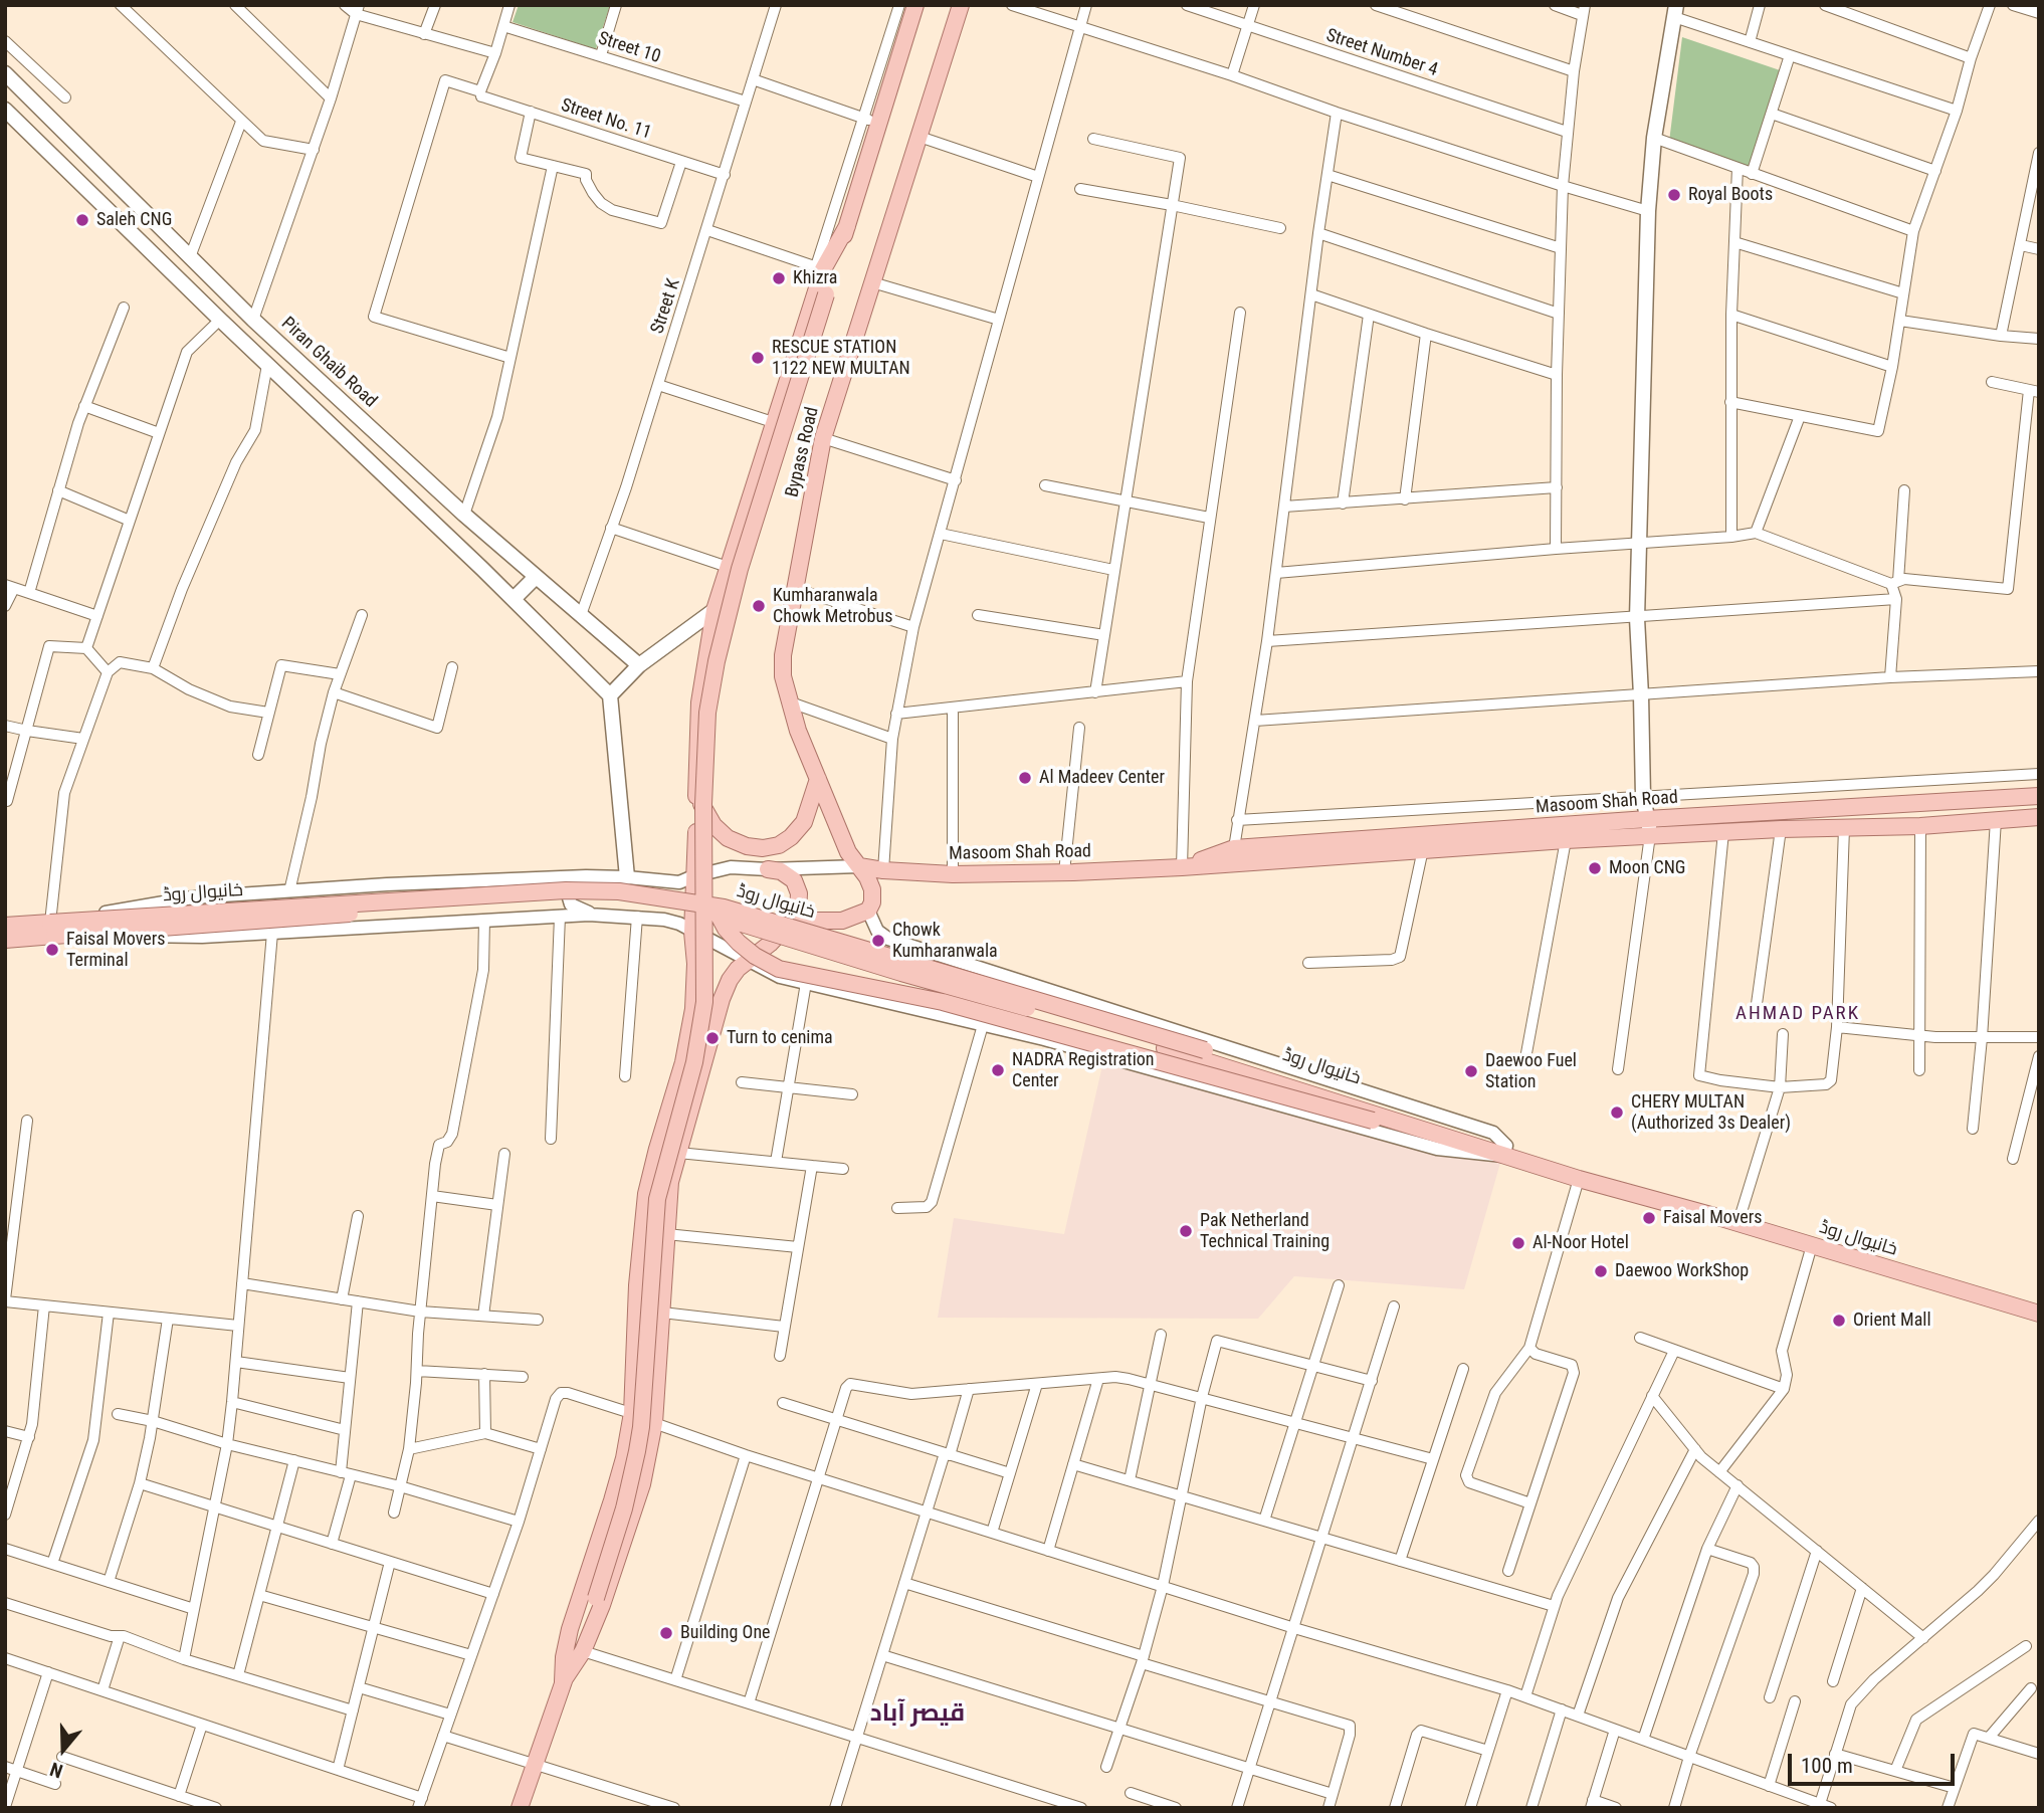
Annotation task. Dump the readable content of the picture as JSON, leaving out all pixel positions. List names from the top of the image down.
{
  "streets": {
    "main road": [
      "Piran Ghaib Road",
      "Bypass Road",
      "Masoom Shah Road",
      "خانیوال روڈ"
    ],
    "street": [
      "Street 10",
      "Street Number 4",
      "Street No. 11",
      "Street K"
    ]
  },
  "crossings": [
    ["Street 10", "Street K"],
    ["Street No. 11", "Street K"],
    ["Street K", "Piran Ghaib Road"],
    ["Bypass Road", "Masoom Shah Road"]
  ],
  "districts": ["AHMAD PARK", "قیصر آباد"],
  "places": [
    "Royal Boots",
    "Saleh CNG",
    "Khizra",
    "RESCUE STATION 1122 NEW MULTAN",
    "Kumharanwala Chowk Metrobus",
    "Al Madeev Center",
    "Moon CNG",
    "Chowk Kumharanwala",
    "Faisal Movers Terminal",
    "Turn to cenima",
    "NADRA Registration Center",
    "Daewoo Fuel Station",
    "CHERY MULTAN (Authorized 3s Dealer)",
    "Faisal Movers",
    "Pak Netherland Technical Training",
    "Al-Noor Hotel",
    "Daewoo WorkShop",
    "Orient Mall",
    "Building One"
  ],
  "scale_bar": "100 m",
  "north": "bottom"
}
